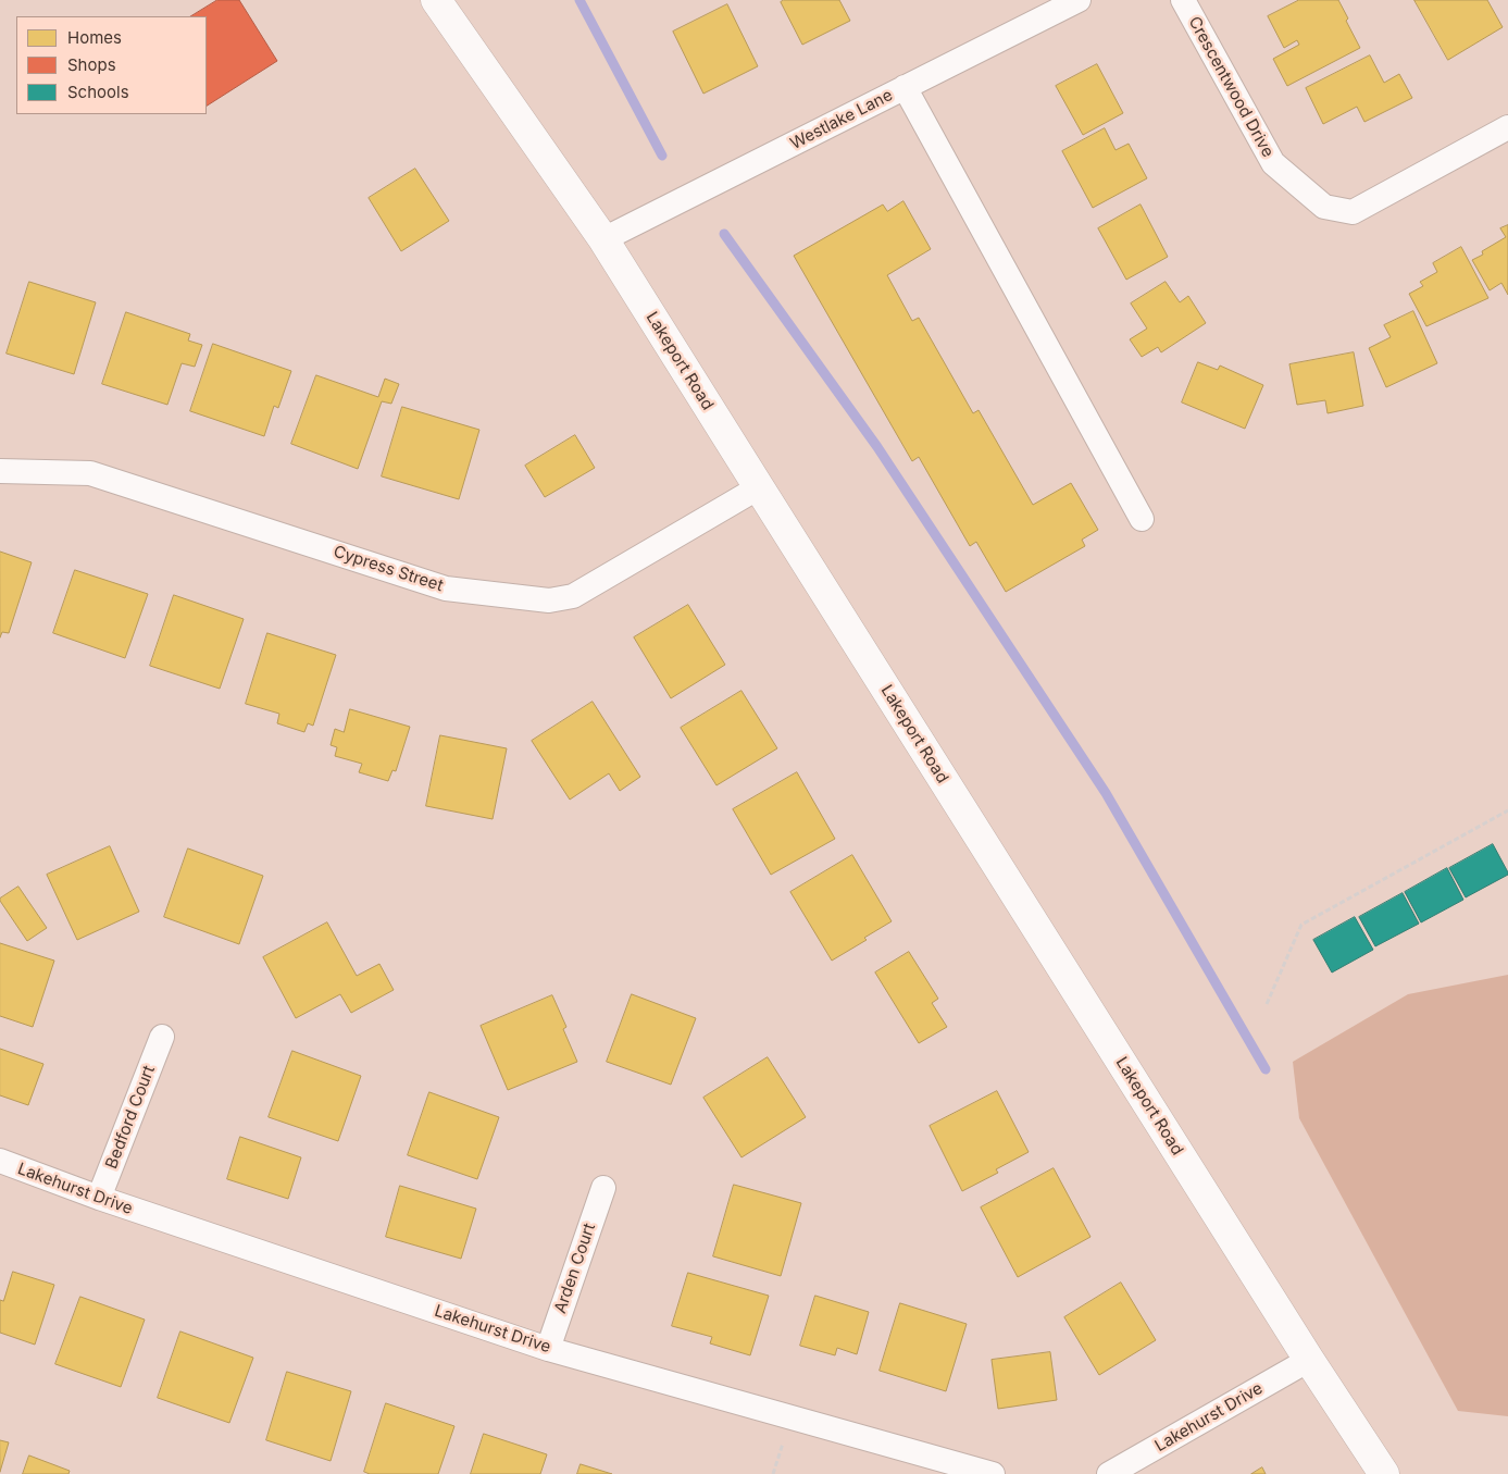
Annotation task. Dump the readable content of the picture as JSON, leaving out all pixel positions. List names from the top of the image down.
{
  "streets": {
    "main road": ["Lakeport Road"],
    "street": [
      "Crescentwood Drive",
      "Westlake Lane",
      "Cypress Street",
      "Bedford Court",
      "Lakehurst Drive",
      "Arden Court"
    ]
  },
  "crossings": [
    ["Westlake Lane", "Lakeport Road"],
    ["Lakeport Road", "Cypress Street"],
    ["Lakeport Road", "Lakehurst Drive"],
    ["Bedford Court", "Lakehurst Drive"],
    ["Lakehurst Drive", "Arden Court"]
  ],
  "legend": ["Homes", "Shops", "Schools"]
}
